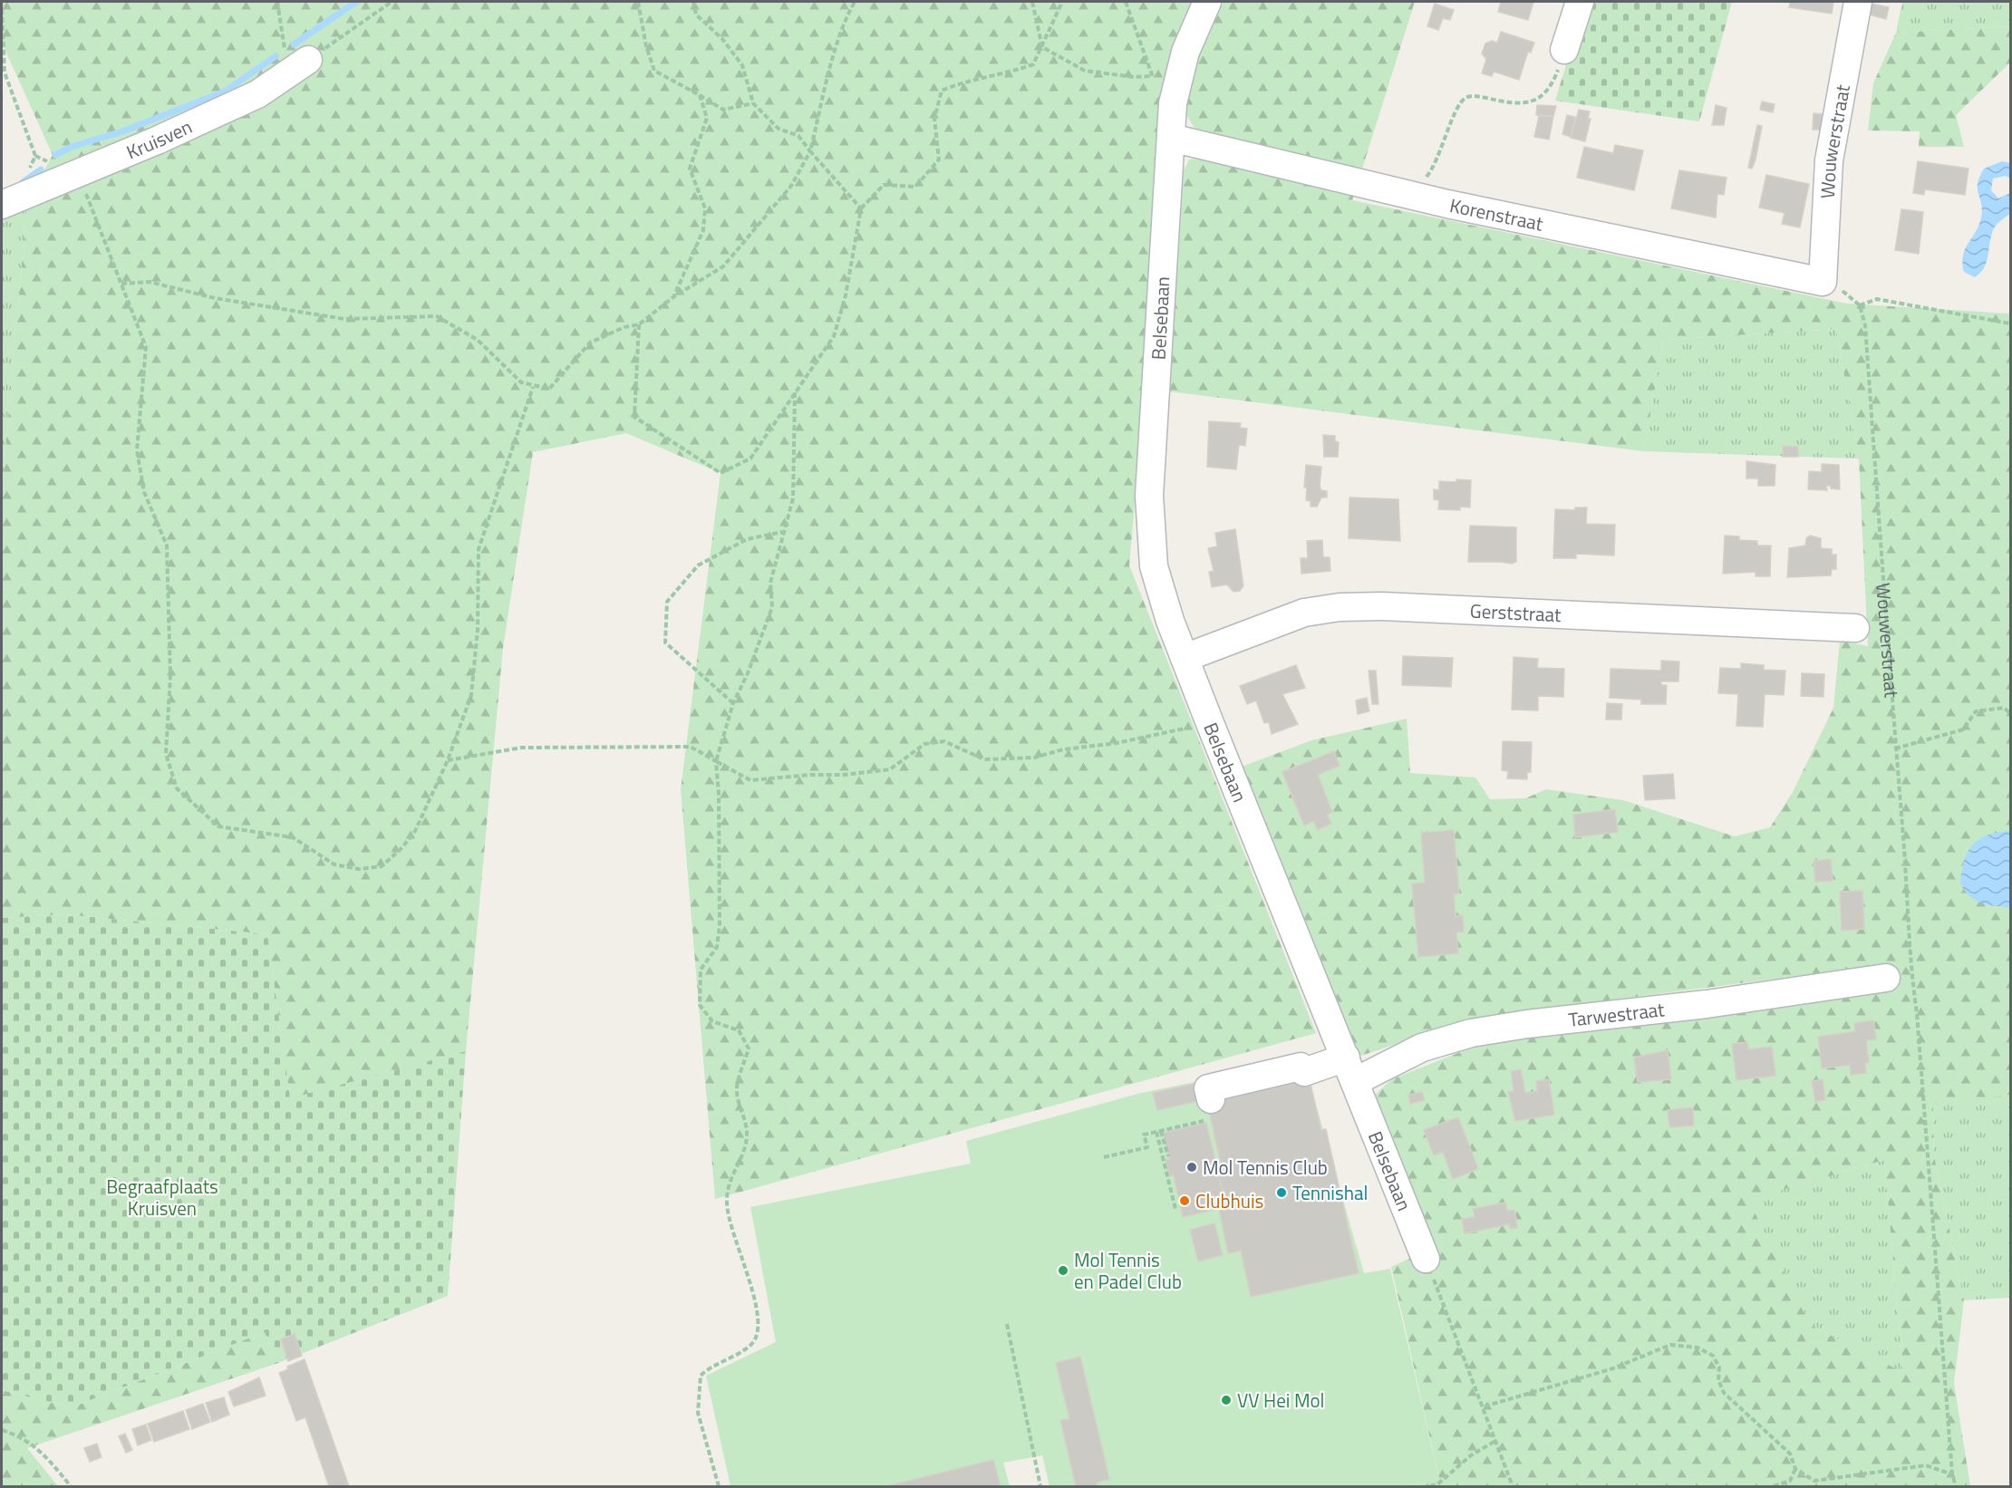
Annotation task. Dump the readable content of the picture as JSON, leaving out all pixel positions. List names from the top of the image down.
{
  "streets": {
    "street": [
      "Kruisven",
      "Wouwerstraat",
      "Korenstraat",
      "Belsebaan",
      "Gerststraat",
      "Tarwestraat"
    ]
  },
  "crossings": [
    ["Wouwerstraat", "Korenstraat"],
    ["Wouwerstraat", "Tarwestraat"],
    ["Korenstraat", "Belsebaan"],
    ["Belsebaan", "Gerststraat"],
    ["Belsebaan", "Tarwestraat"]
  ],
  "parks": ["Begraafplaats Kruisven"],
  "places": [
    "Mol Tennis Club",
    "Tennishal",
    "Clubhuis",
    "Mol Tennis en Padel Club",
    "VV Hei Mol"
  ]
}
